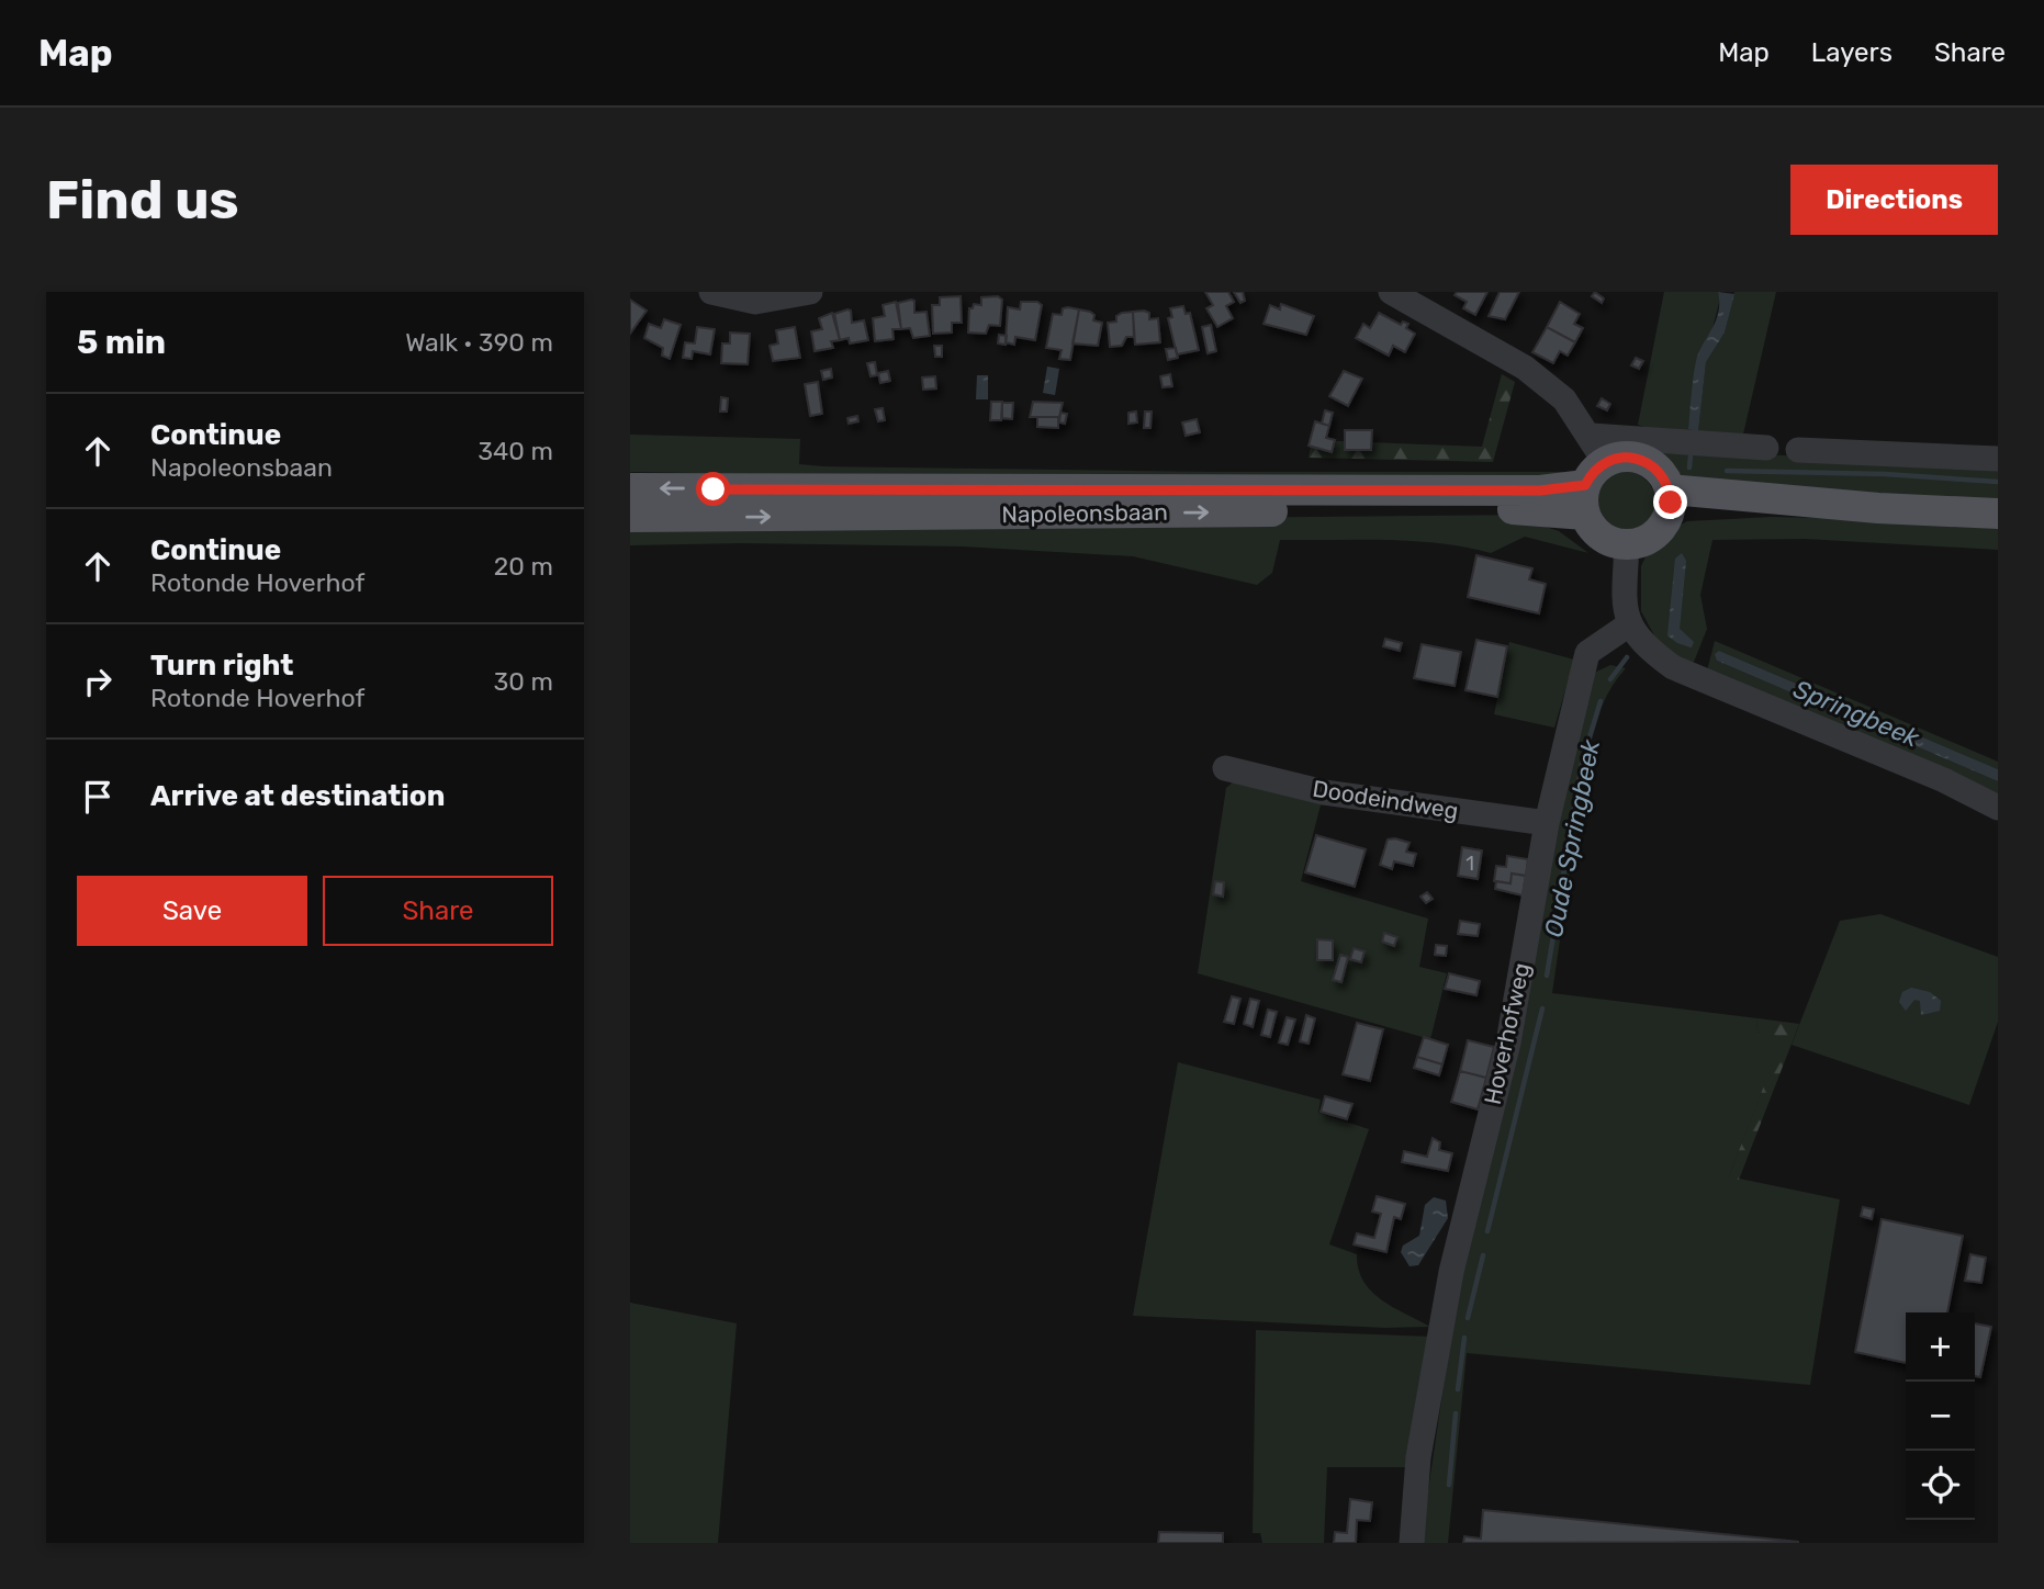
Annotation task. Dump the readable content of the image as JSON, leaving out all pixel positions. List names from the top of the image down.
{
  "streets": {
    "main road": ["Napoleonsbaan"],
    "street": ["Doodeindweg", "Hoverhofweg"]
  },
  "crossings": [
    ["Doodeindweg", "Hoverhofweg"]
  ],
  "water": ["Springbeek", "Oude Springbeek"],
  "house_numbers": ["1"],
  "page": {
    "header": "Map",
    "nav": ["Map", "Layers", "Share"],
    "buttons": [
      "Directions",
      ["Save", "Share"]
    ],
    "title": "Find us",
    "heading": ["5 min", "Walk · 390 m"],
    "list": [
      ["Continue", "Napoleonsbaan", "340 m"],
      ["Continue", "Rotonde Hoverhof", "20 m"],
      ["Turn right", "Rotonde Hoverhof", "30 m"],
      "Arrive at destination"
    ],
    "map_buttons": ["+", "−"]
  }
}
